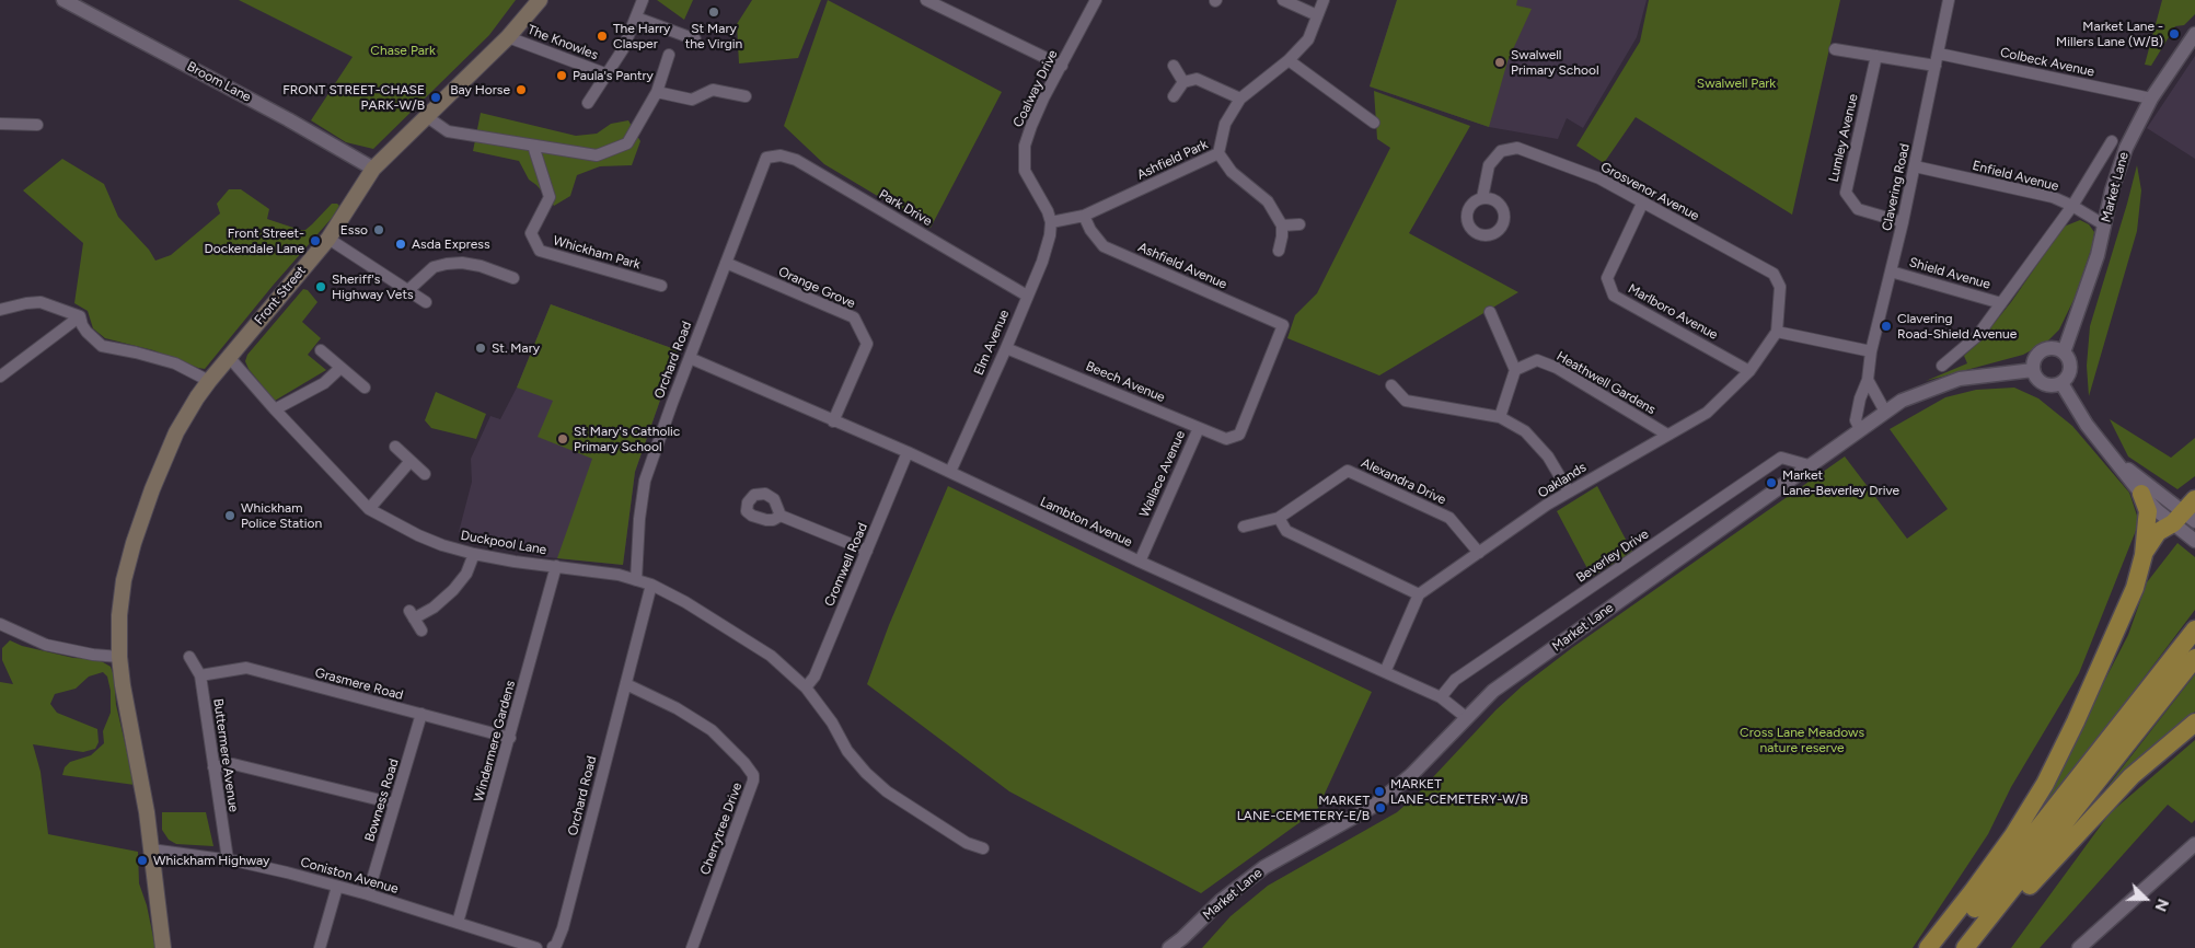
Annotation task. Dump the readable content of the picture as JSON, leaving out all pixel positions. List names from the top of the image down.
{
  "streets": {
    "main road": ["Front Street"],
    "street": [
      "The Knowles",
      "Colbeck Avenue",
      "Broom Lane",
      "Coalway Drive",
      "Lumley Avenue",
      "Ashfield Park",
      "Enfield Avenue",
      "Clavering Road",
      "Market Lane",
      "Grosvenor Avenue",
      "Park Drive",
      "Whickham Park",
      "Ashfield Avenue",
      "Shield Avenue",
      "Orange Grove",
      "Marlboro Avenue",
      "Elm Avenue",
      "Orchard Road",
      "Beech Avenue",
      "Heathwell Gardens",
      "Wallace Avenue",
      "Oaklands",
      "Alexandra Drive",
      "Lambton Avenue",
      "Duckpool Lane",
      "Beverley Drive",
      "Cromwell Road",
      "Grasmere Road",
      "Windermere Gardens",
      "Buttermere Avenue",
      "Bowness Road",
      "Cherrytree Drive",
      "Coniston Avenue"
    ]
  },
  "crossings": [
    ["The Knowles", "Front Street"],
    ["Colbeck Avenue", "Clavering Road"],
    ["Colbeck Avenue", "Market Lane"],
    ["Broom Lane", "Front Street"],
    ["Coalway Drive", "Ashfield Park"],
    ["Coalway Drive", "Elm Avenue"],
    ["Lumley Avenue", "Clavering Road"],
    ["Ashfield Park", "Ashfield Avenue"],
    ["Ashfield Park", "Elm Avenue"],
    ["Enfield Avenue", "Clavering Road"],
    ["Enfield Avenue", "Market Lane"],
    ["Clavering Road", "Market Lane"],
    ["Clavering Road", "Shield Avenue"],
    ["Market Lane", "Shield Avenue"],
    ["Market Lane", "Lambton Avenue"],
    ["Market Lane", "Beverley Drive"],
    ["Grosvenor Avenue", "Marlboro Avenue"],
    ["Grosvenor Avenue", "Oaklands"],
    ["Park Drive", "Elm Avenue"],
    ["Park Drive", "Orchard Road"],
    ["Ashfield Avenue", "Beech Avenue"],
    ["Orange Grove", "Orchard Road"],
    ["Orange Grove", "Lambton Avenue"],
    ["Front Street", "Duckpool Lane"],
    ["Marlboro Avenue", "Oaklands"],
    ["Elm Avenue", "Beech Avenue"],
    ["Elm Avenue", "Lambton Avenue"],
    ["Orchard Road", "Lambton Avenue"],
    ["Orchard Road", "Duckpool Lane"],
    ["Orchard Road", "Cherrytree Drive"],
    ["Beech Avenue", "Wallace Avenue"],
    ["Heathwell Gardens", "Oaklands"],
    ["Wallace Avenue", "Lambton Avenue"],
    ["Oaklands", "Alexandra Drive"],
    ["Lambton Avenue", "Beverley Drive"],
    ["Lambton Avenue", "Cromwell Road"],
    ["Duckpool Lane", "Cromwell Road"],
    ["Duckpool Lane", "Windermere Gardens"],
    ["Grasmere Road", "Windermere Gardens"],
    ["Grasmere Road", "Buttermere Avenue"],
    ["Grasmere Road", "Bowness Road"],
    ["Windermere Gardens", "Coniston Avenue"],
    ["Buttermere Avenue", "Coniston Avenue"],
    ["Bowness Road", "Coniston Avenue"]
  ],
  "parks": ["Chase Park", "Swalwell Park", "Cross Lane Meadows nature reserve"],
  "places": [
    "St Mary the Virgin",
    "Market Lane - Millers Lane (W/B)",
    "The Harry Clasper",
    "Swalwell Primary School",
    "Paula's Pantry",
    "Bay Horse",
    "FRONT STREET-CHASE PARK-W/B",
    "Esso",
    "Front Street- Dockendale Lane",
    "Asda Express",
    "Sheriff's Highway Vets",
    "Clavering Road-Shield Avenue",
    "St. Mary",
    "St Mary's Catholic Primary School",
    "Market Lane-Beverley Drive",
    "Whickham Police Station",
    "MARKET LANE-CEMETERY-W/B",
    "MARKET LANE-CEMETERY-E/B",
    "Whickham Highway"
  ],
  "north": "right"
}
